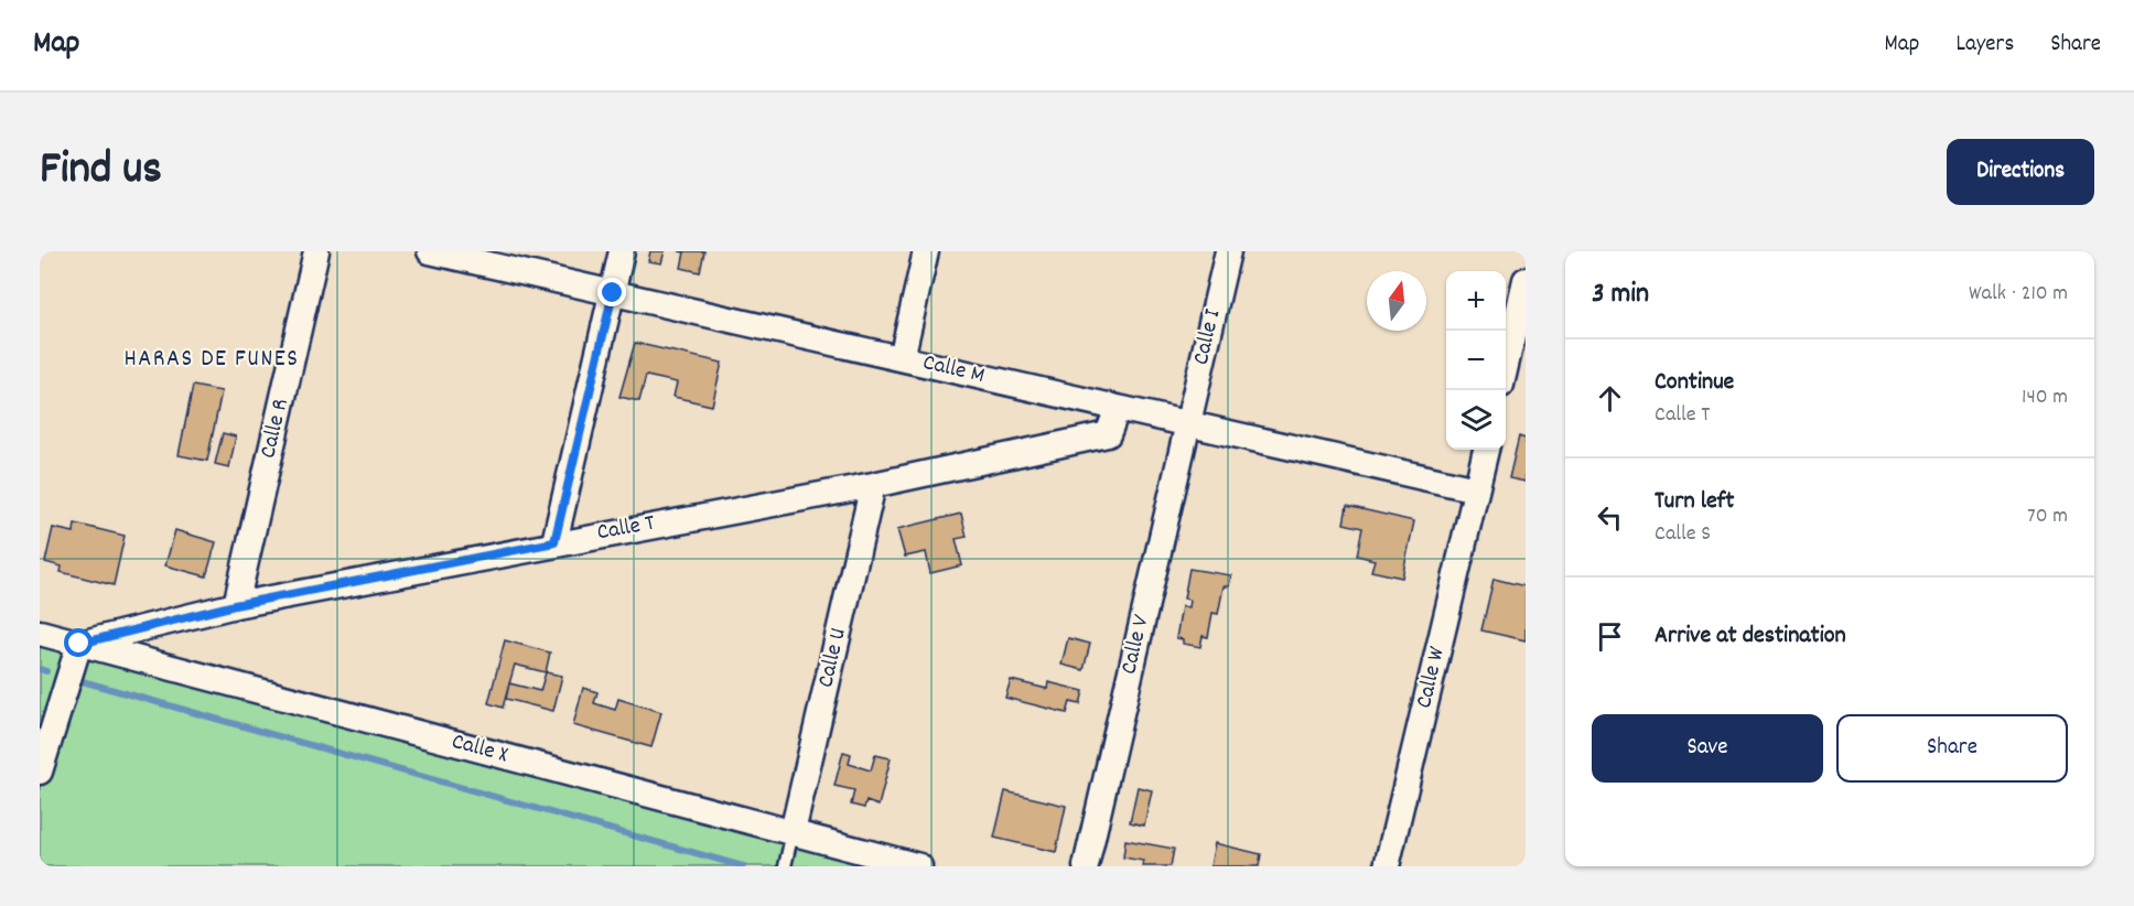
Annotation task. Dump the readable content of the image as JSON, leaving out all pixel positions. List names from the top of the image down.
{
  "streets": {
    "street": [
      "Calle I",
      "Calle M",
      "Calle R",
      "Calle T",
      "Calle V",
      "Calle U",
      "Calle W",
      "Calle X"
    ]
  },
  "crossings": [
    ["Calle I", "Calle M"],
    ["Calle I", "Calle V"],
    ["Calle M", "Calle T"],
    ["Calle M", "Calle V"],
    ["Calle M", "Calle W"],
    ["Calle R", "Calle T"],
    ["Calle T", "Calle U"],
    ["Calle T", "Calle X"],
    ["Calle U", "Calle X"]
  ],
  "districts": ["HARAS DE FUNES"],
  "north": "top",
  "page": {
    "header": "Map",
    "nav": ["Map", "Layers", "Share"],
    "title": "Find us",
    "buttons": [
      "Directions",
      ["Save", "Share"]
    ],
    "heading": ["3 min", "Walk · 210 m"],
    "map_buttons": ["+", "−"],
    "list": [
      ["Continue", "Calle T", "140 m"],
      ["Turn left", "Calle S", "70 m"],
      "Arrive at destination"
    ]
  }
}
